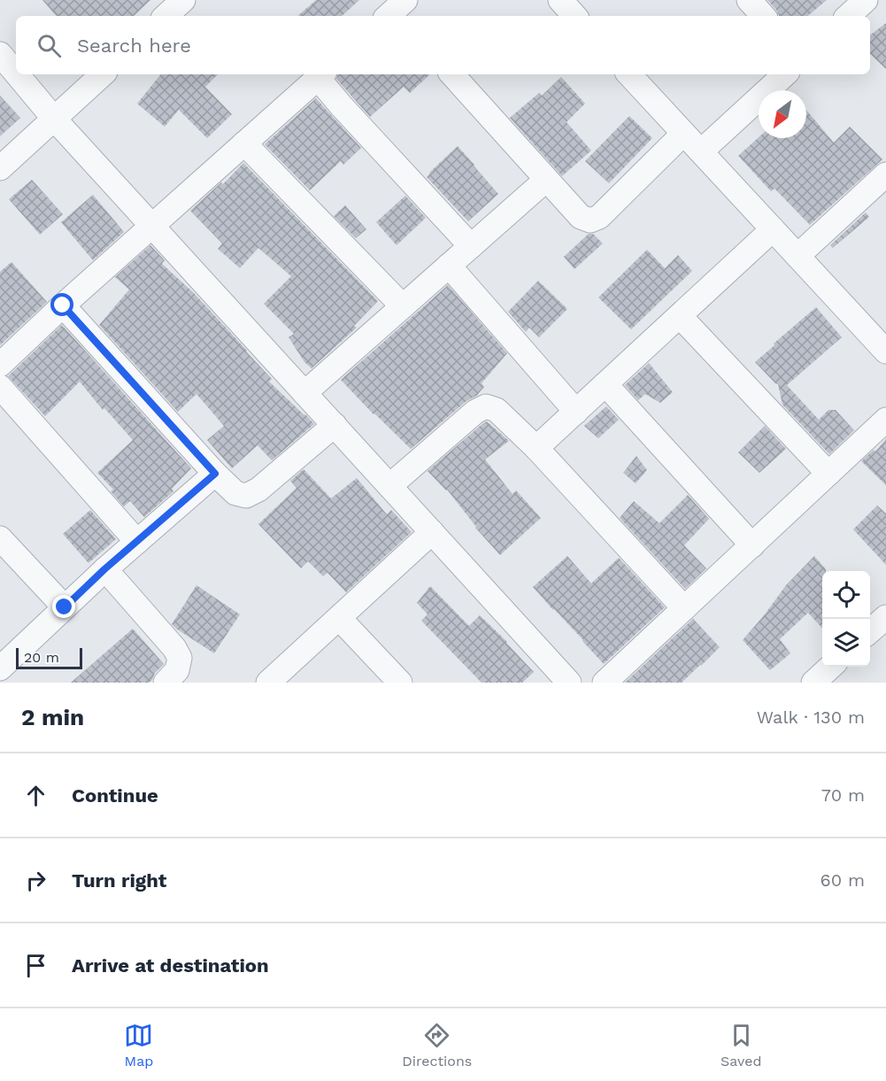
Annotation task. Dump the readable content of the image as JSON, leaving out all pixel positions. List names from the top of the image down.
{
  "scale_bar": "20 m",
  "north": "bottom left",
  "page": {
    "search": "Search here",
    "scale": "20 m",
    "heading": ["2 min", "Walk · 130 m"],
    "list": [
      ["Continue", "70 m"],
      ["Turn right", "60 m"],
      "Arrive at destination"
    ],
    "nav": ["Map", "Directions", "Saved"]
  }
}
